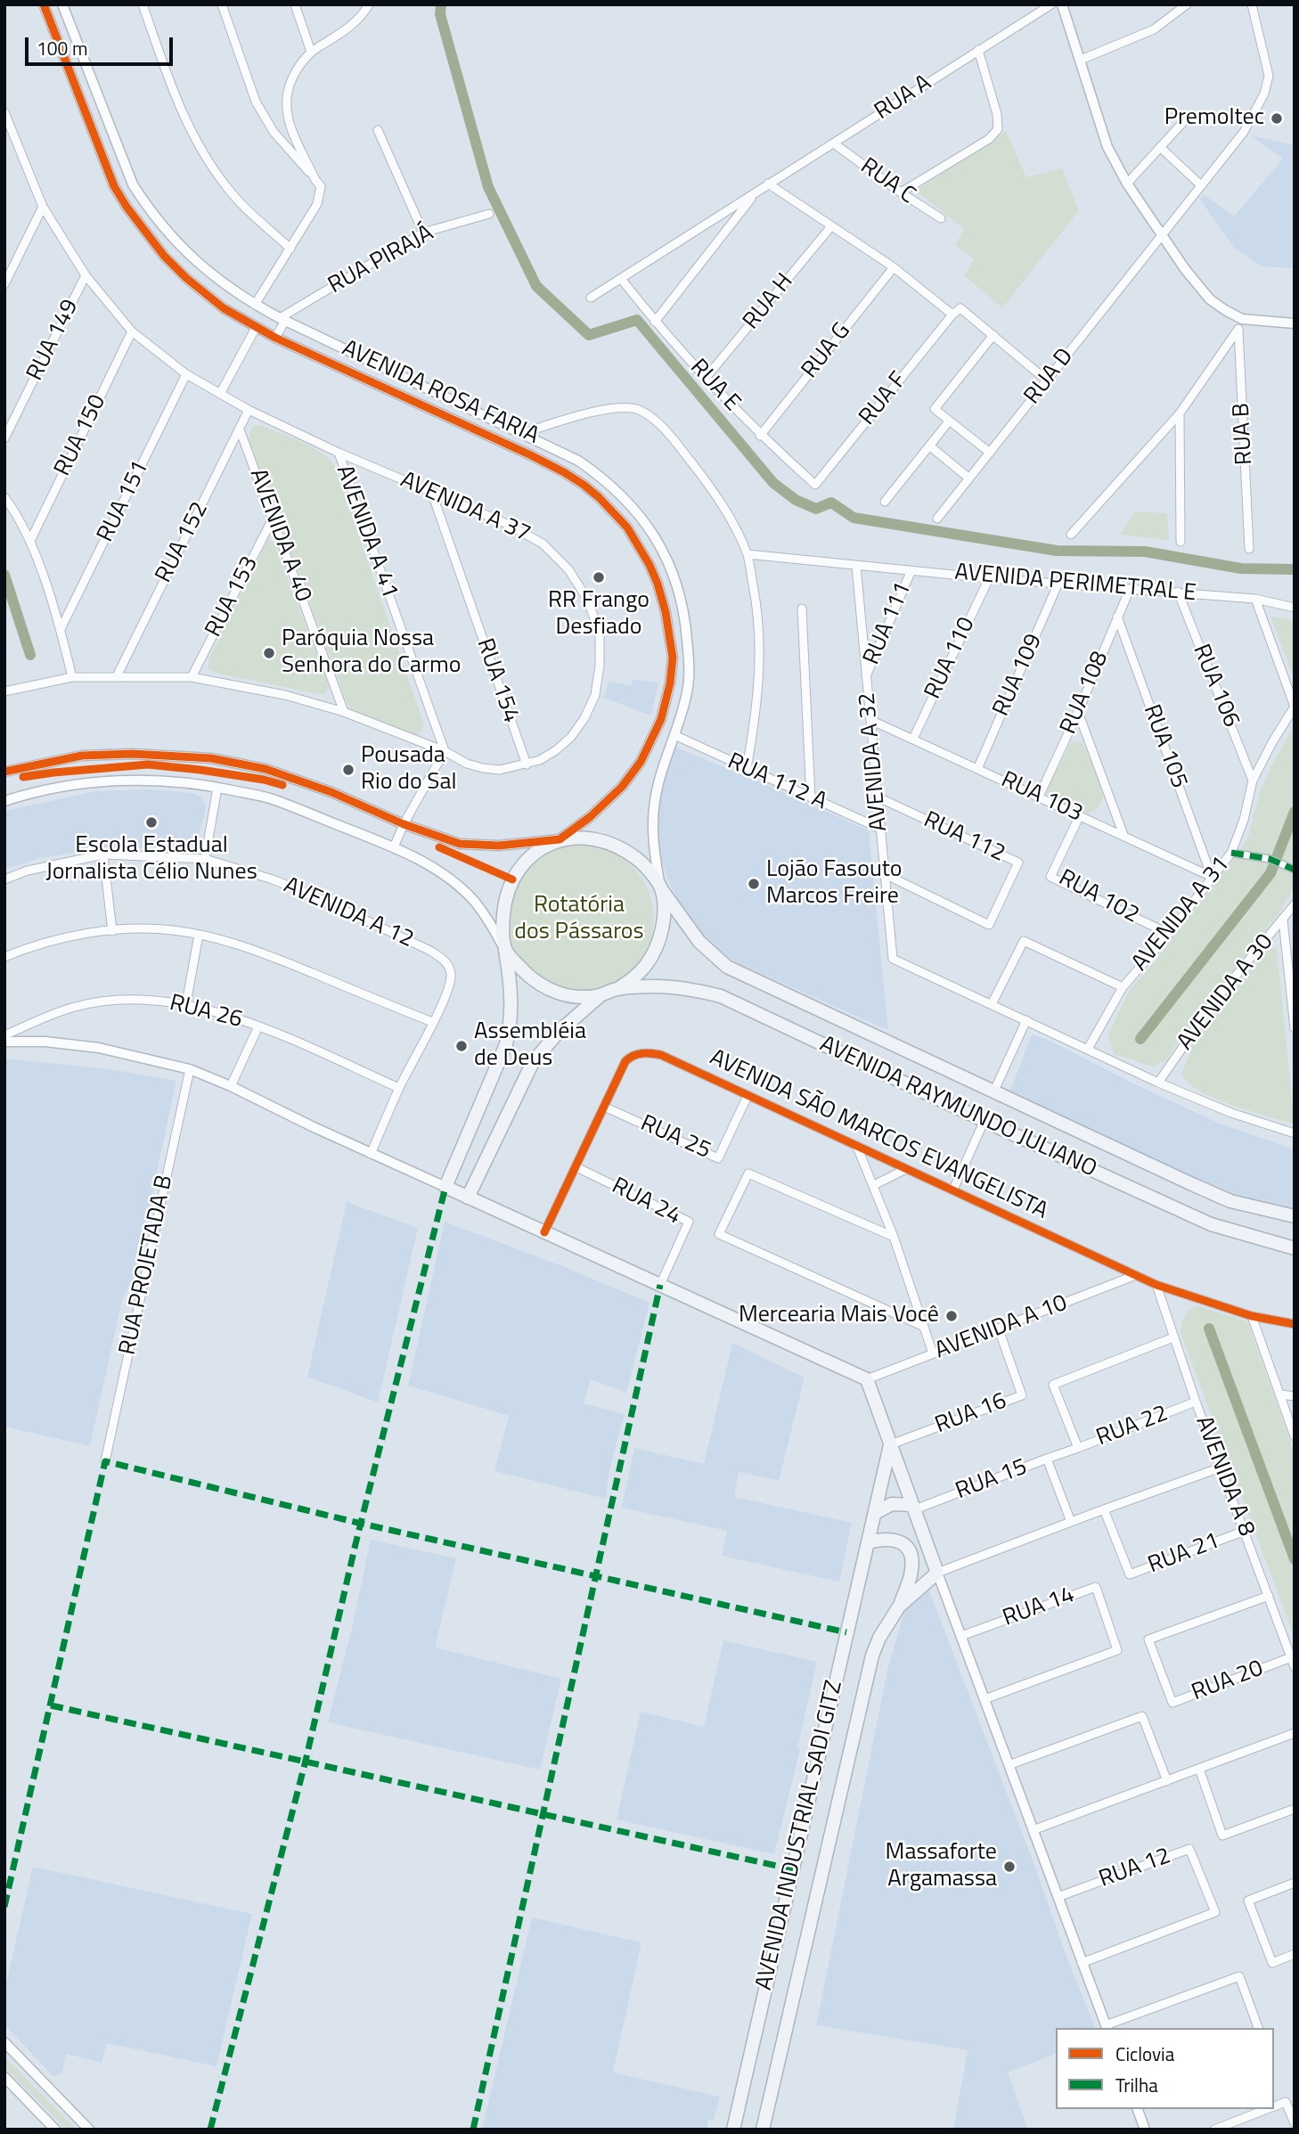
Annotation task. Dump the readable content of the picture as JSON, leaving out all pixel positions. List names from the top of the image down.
{
  "streets": {
    "main road": ["AVENIDA RAYMUNDO JULIANO", "AVENIDA INDUSTRIAL SADI GITZ"],
    "street": [
      "RUA A",
      "RUA C",
      "RUA PIRAJÁ",
      "RUA H",
      "RUA 149",
      "RUA G",
      "RUA D",
      "RUA E",
      "AVENIDA ROSA FARIA",
      "RUA F",
      "RUA B",
      "RUA 150",
      "RUA 151",
      "AVENIDA A 37",
      "AVENIDA A 41",
      "AVENIDA A 40",
      "RUA 152",
      "AVENIDA PERIMETRAL E",
      "RUA 153",
      "RUA 111",
      "RUA 110",
      "RUA 109",
      "RUA 154",
      "RUA 106",
      "RUA 108",
      "RUA 105",
      "AVENIDA A 32",
      "RUA 112 A",
      "RUA 103",
      "RUA 112",
      "RUA 102",
      "AVENIDA A 12",
      "AVENIDA A 31",
      "AVENIDA A 30",
      "RUA 26",
      "AVENIDA SÃO MARCOS EVANGELISTA",
      "RUA 25",
      "RUA 24",
      "RUA PROJETADA B",
      "AVENIDA A 10",
      "RUA 16",
      "RUA 22",
      "AVENIDA A 8",
      "RUA 15",
      "RUA 21",
      "RUA 14",
      "RUA 20",
      "RUA 12"
    ]
  },
  "crossings": [
    ["RUA A", "RUA C"],
    ["RUA A", "RUA E"],
    ["RUA PIRAJÁ", "AVENIDA ROSA FARIA"],
    ["RUA H", "RUA E"],
    ["RUA 149", "AVENIDA A 37"],
    ["RUA G", "RUA E"],
    ["RUA E", "RUA F"],
    ["AVENIDA ROSA FARIA", "RUA 112 A"],
    ["AVENIDA ROSA FARIA", "AVENIDA RAYMUNDO JULIANO"],
    ["RUA 150", "AVENIDA A 37"],
    ["RUA 151", "AVENIDA A 37"],
    ["AVENIDA A 37", "AVENIDA A 41"],
    ["AVENIDA A 37", "AVENIDA A 40"],
    ["AVENIDA A 37", "RUA 152"],
    ["AVENIDA A 37", "RUA 153"],
    ["AVENIDA A 37", "RUA 154"],
    ["AVENIDA A 40", "RUA 152"],
    ["AVENIDA A 40", "RUA 153"],
    ["AVENIDA PERIMETRAL E", "RUA 111"],
    ["AVENIDA PERIMETRAL E", "RUA 110"],
    ["AVENIDA PERIMETRAL E", "RUA 109"],
    ["AVENIDA PERIMETRAL E", "RUA 106"],
    ["AVENIDA PERIMETRAL E", "RUA 108"],
    ["AVENIDA PERIMETRAL E", "AVENIDA A 32"],
    ["RUA 111", "AVENIDA A 32"],
    ["RUA 110", "RUA 103"],
    ["RUA 109", "RUA 103"],
    ["RUA 106", "AVENIDA A 31"],
    ["RUA 108", "RUA 105"],
    ["RUA 108", "RUA 103"],
    ["RUA 105", "RUA 103"],
    ["RUA 105", "AVENIDA A 31"],
    ["AVENIDA A 32", "RUA 112 A"],
    ["AVENIDA A 32", "RUA 103"],
    ["AVENIDA A 32", "RUA 112"],
    ["RUA 103", "RUA 102"],
    ["RUA 103", "AVENIDA A 31"],
    ["RUA 102", "AVENIDA A 31"],
    ["AVENIDA A 12", "RUA 26"],
    ["AVENIDA SÃO MARCOS EVANGELISTA", "RUA 25"],
    ["AVENIDA SÃO MARCOS EVANGELISTA", "RUA 24"],
    ["AVENIDA SÃO MARCOS EVANGELISTA", "AVENIDA A 10"],
    ["AVENIDA SÃO MARCOS EVANGELISTA", "AVENIDA A 8"],
    ["AVENIDA A 10", "RUA 16"],
    ["RUA 16", "AVENIDA INDUSTRIAL SADI GITZ"],
    ["RUA 22", "AVENIDA A 8"],
    ["AVENIDA A 8", "RUA 21"],
    ["AVENIDA A 8", "RUA 20"]
  ],
  "parks": ["Rotatória dos Pássaros"],
  "places": [
    "Premoltec",
    "RR Frango Desfiado",
    "Paróquia Nossa Senhora do Carmo",
    "Pousada Rio do Sal",
    "Escola Estadual Jornalista Célio Nunes",
    "Lojão Fasouto Marcos Freire",
    "Assembléia de Deus",
    "Mercearia Mais Você",
    "Massaforte Argamassa"
  ],
  "legend": ["Ciclovia", "Trilha"],
  "scale_bar": "100 m"
}
